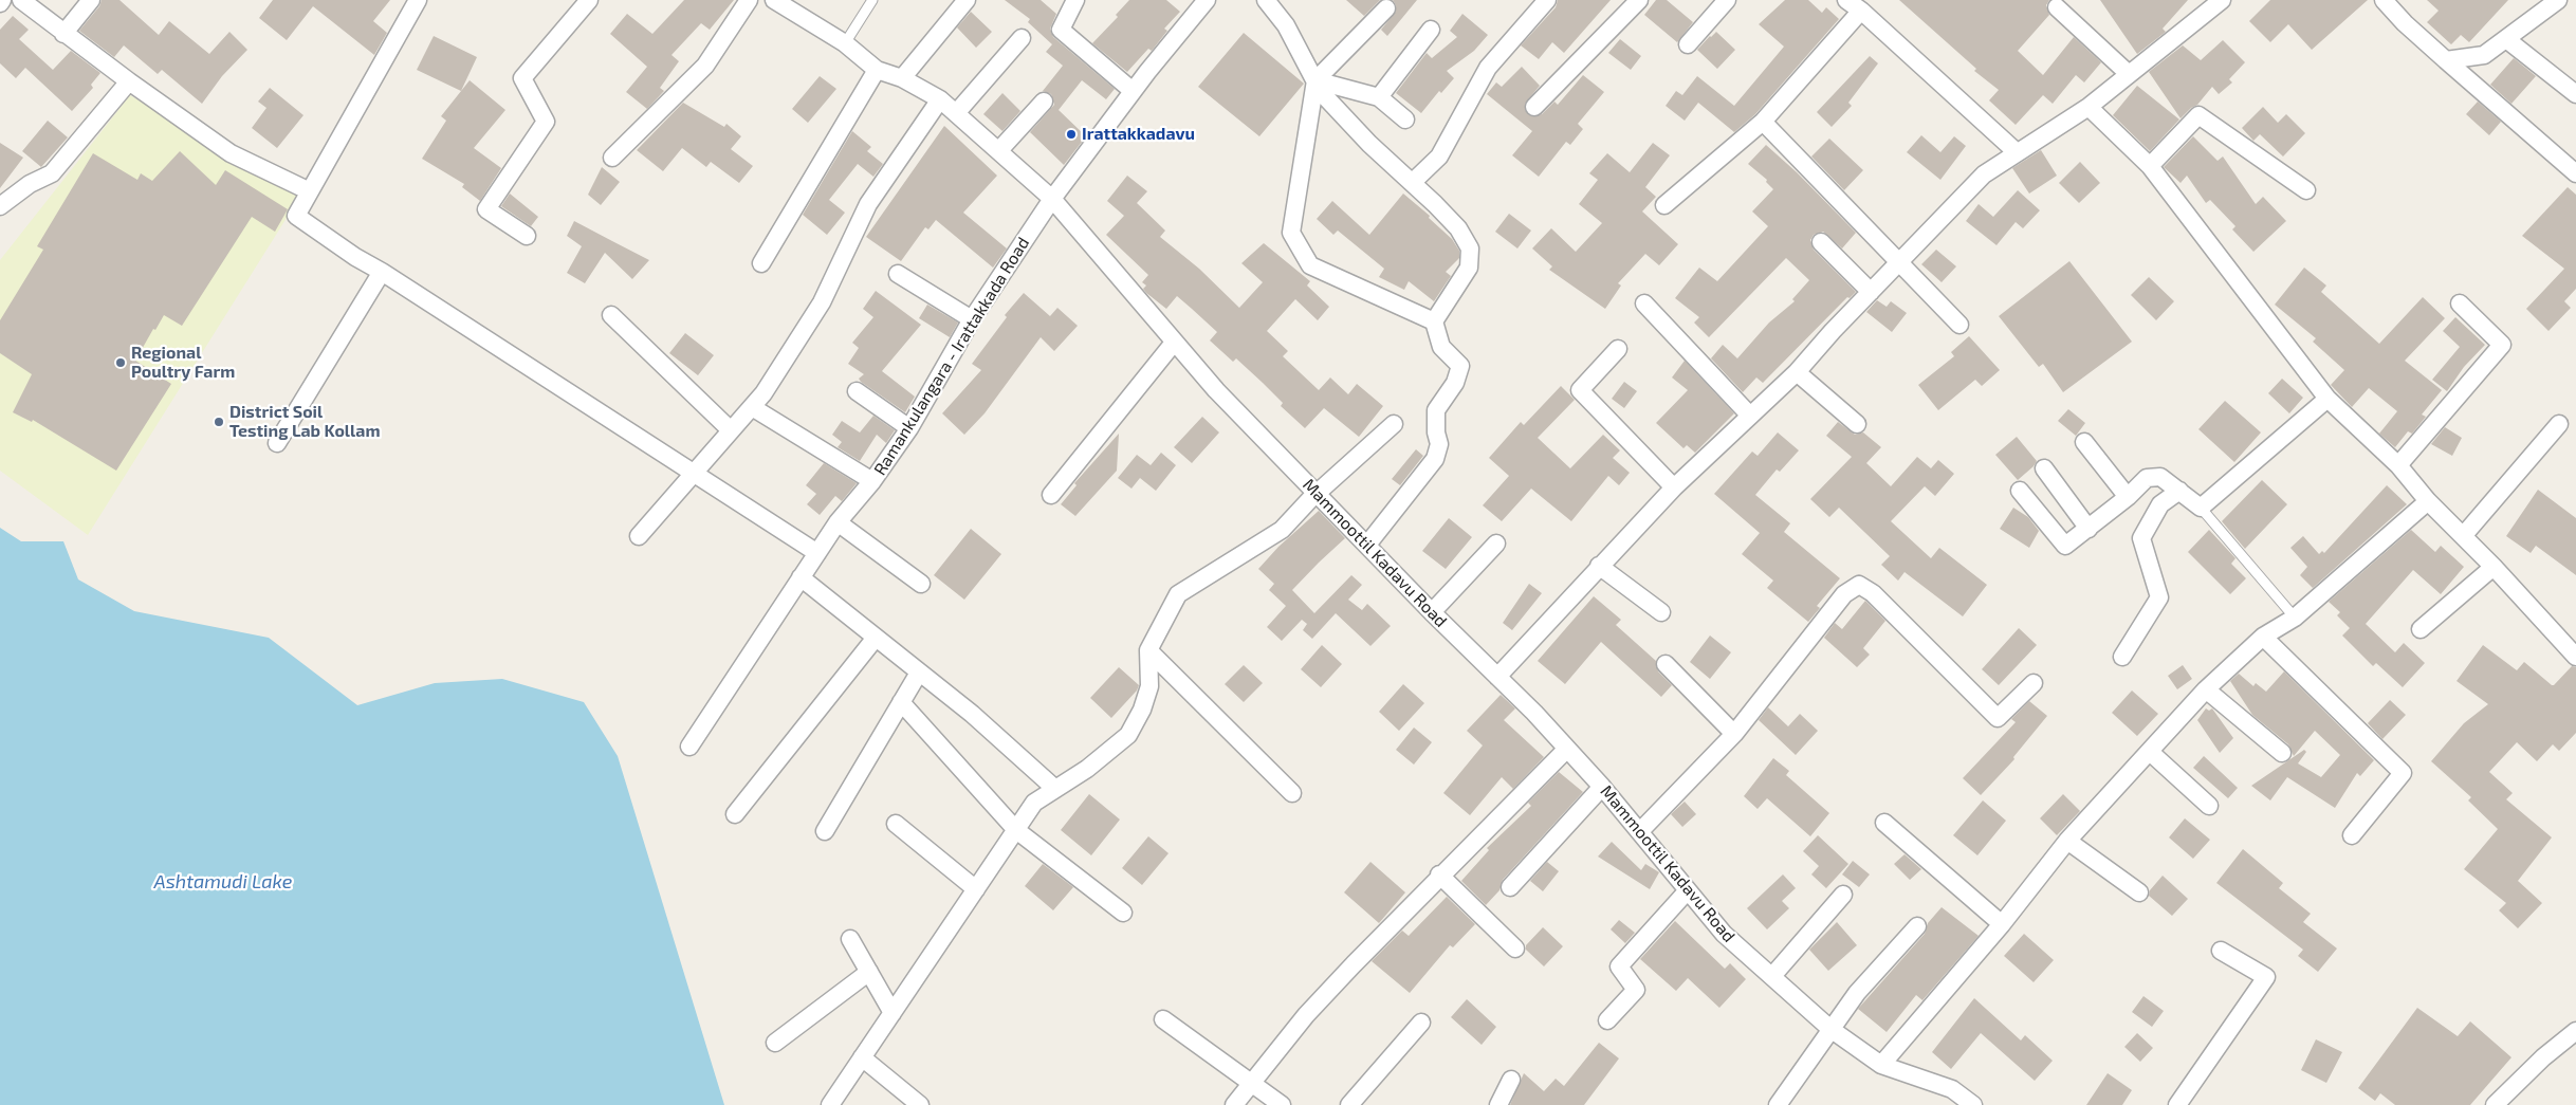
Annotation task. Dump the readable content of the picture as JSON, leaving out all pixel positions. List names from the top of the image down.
{
  "streets": {
    "street": ["Ramankulangara - Irattakkada Road", "Mammoottil Kadavu Road"]
  },
  "crossings": [
    ["Ramankulangara - Irattakkada Road", "Mammoottil Kadavu Road"]
  ],
  "water": ["Ashtamudi Lake"],
  "places": ["Irattakkadavu", "Regional Poultry Farm", "District Soil Testing Lab Kollam"]
}
